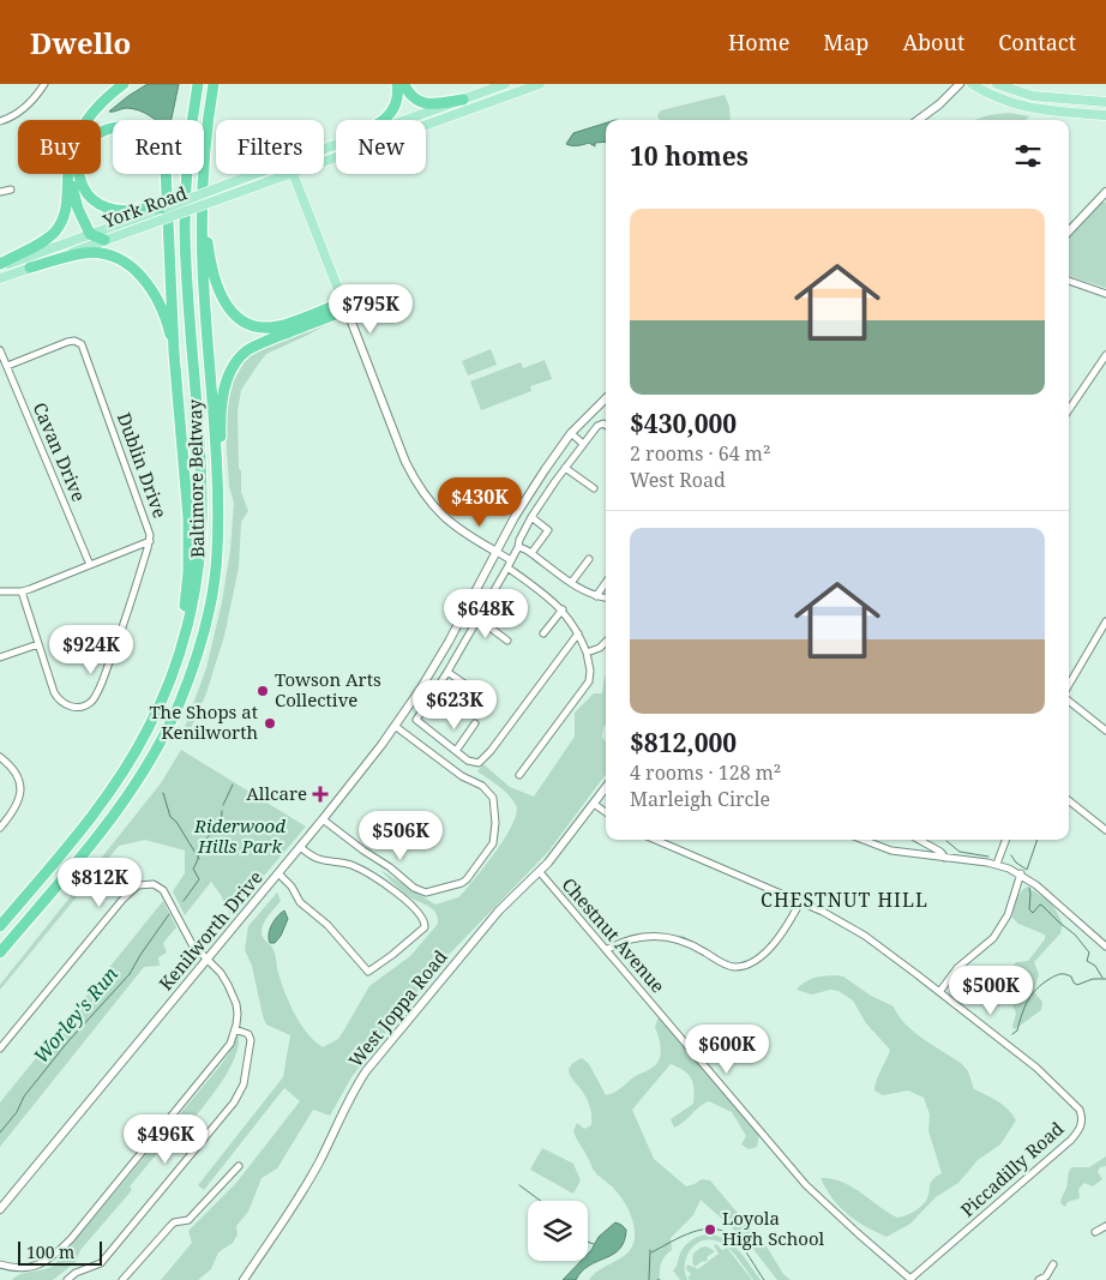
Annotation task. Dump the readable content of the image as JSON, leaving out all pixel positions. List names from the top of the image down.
{
  "streets": {
    "highway": ["Baltimore Beltway"],
    "main road": ["York Road"],
    "street": [
      "Cavan Drive",
      "Dublin Drive",
      "Kenilworth Drive",
      "Chestnut Avenue",
      "West Joppa Road",
      "Piccadilly Road"
    ]
  },
  "crossings": [
    ["Cavan Drive", "Dublin Drive"],
    ["Chestnut Avenue", "West Joppa Road"],
    ["Chestnut Avenue", "Piccadilly Road"]
  ],
  "districts": ["CHESTNUT HILL"],
  "water": ["Worley's Run"],
  "parks": ["Riderwood Hills Park"],
  "places": {
    "other": ["Towson Arts Collective", "The Shops at Kenilworth", "Loyola High School"],
    "health": ["Allcare"]
  },
  "scale_bar": "100 m",
  "page": {
    "header": "Dwello",
    "nav": [
      "Home",
      "Map",
      "About",
      "Contact"
    ],
    "chip": [
      "Buy",
      "Rent",
      "Filters",
      "New"
    ],
    "heading": "10 homes",
    "list": [
      {
        "name": "$430,000",
        "note": "2 rooms · 64 m² · West Road"
      },
      {
        "name": "$812,000",
        "note": "4 rooms · 128 m² · Marleigh Circle"
      }
    ],
    "price": [
      "$795K",
      "$430K",
      "$648K",
      "$924K",
      "$623K",
      "$506K",
      "$812K",
      "$500K",
      "$600K",
      "$496K"
    ],
    "scale": "100 m"
  }
}
